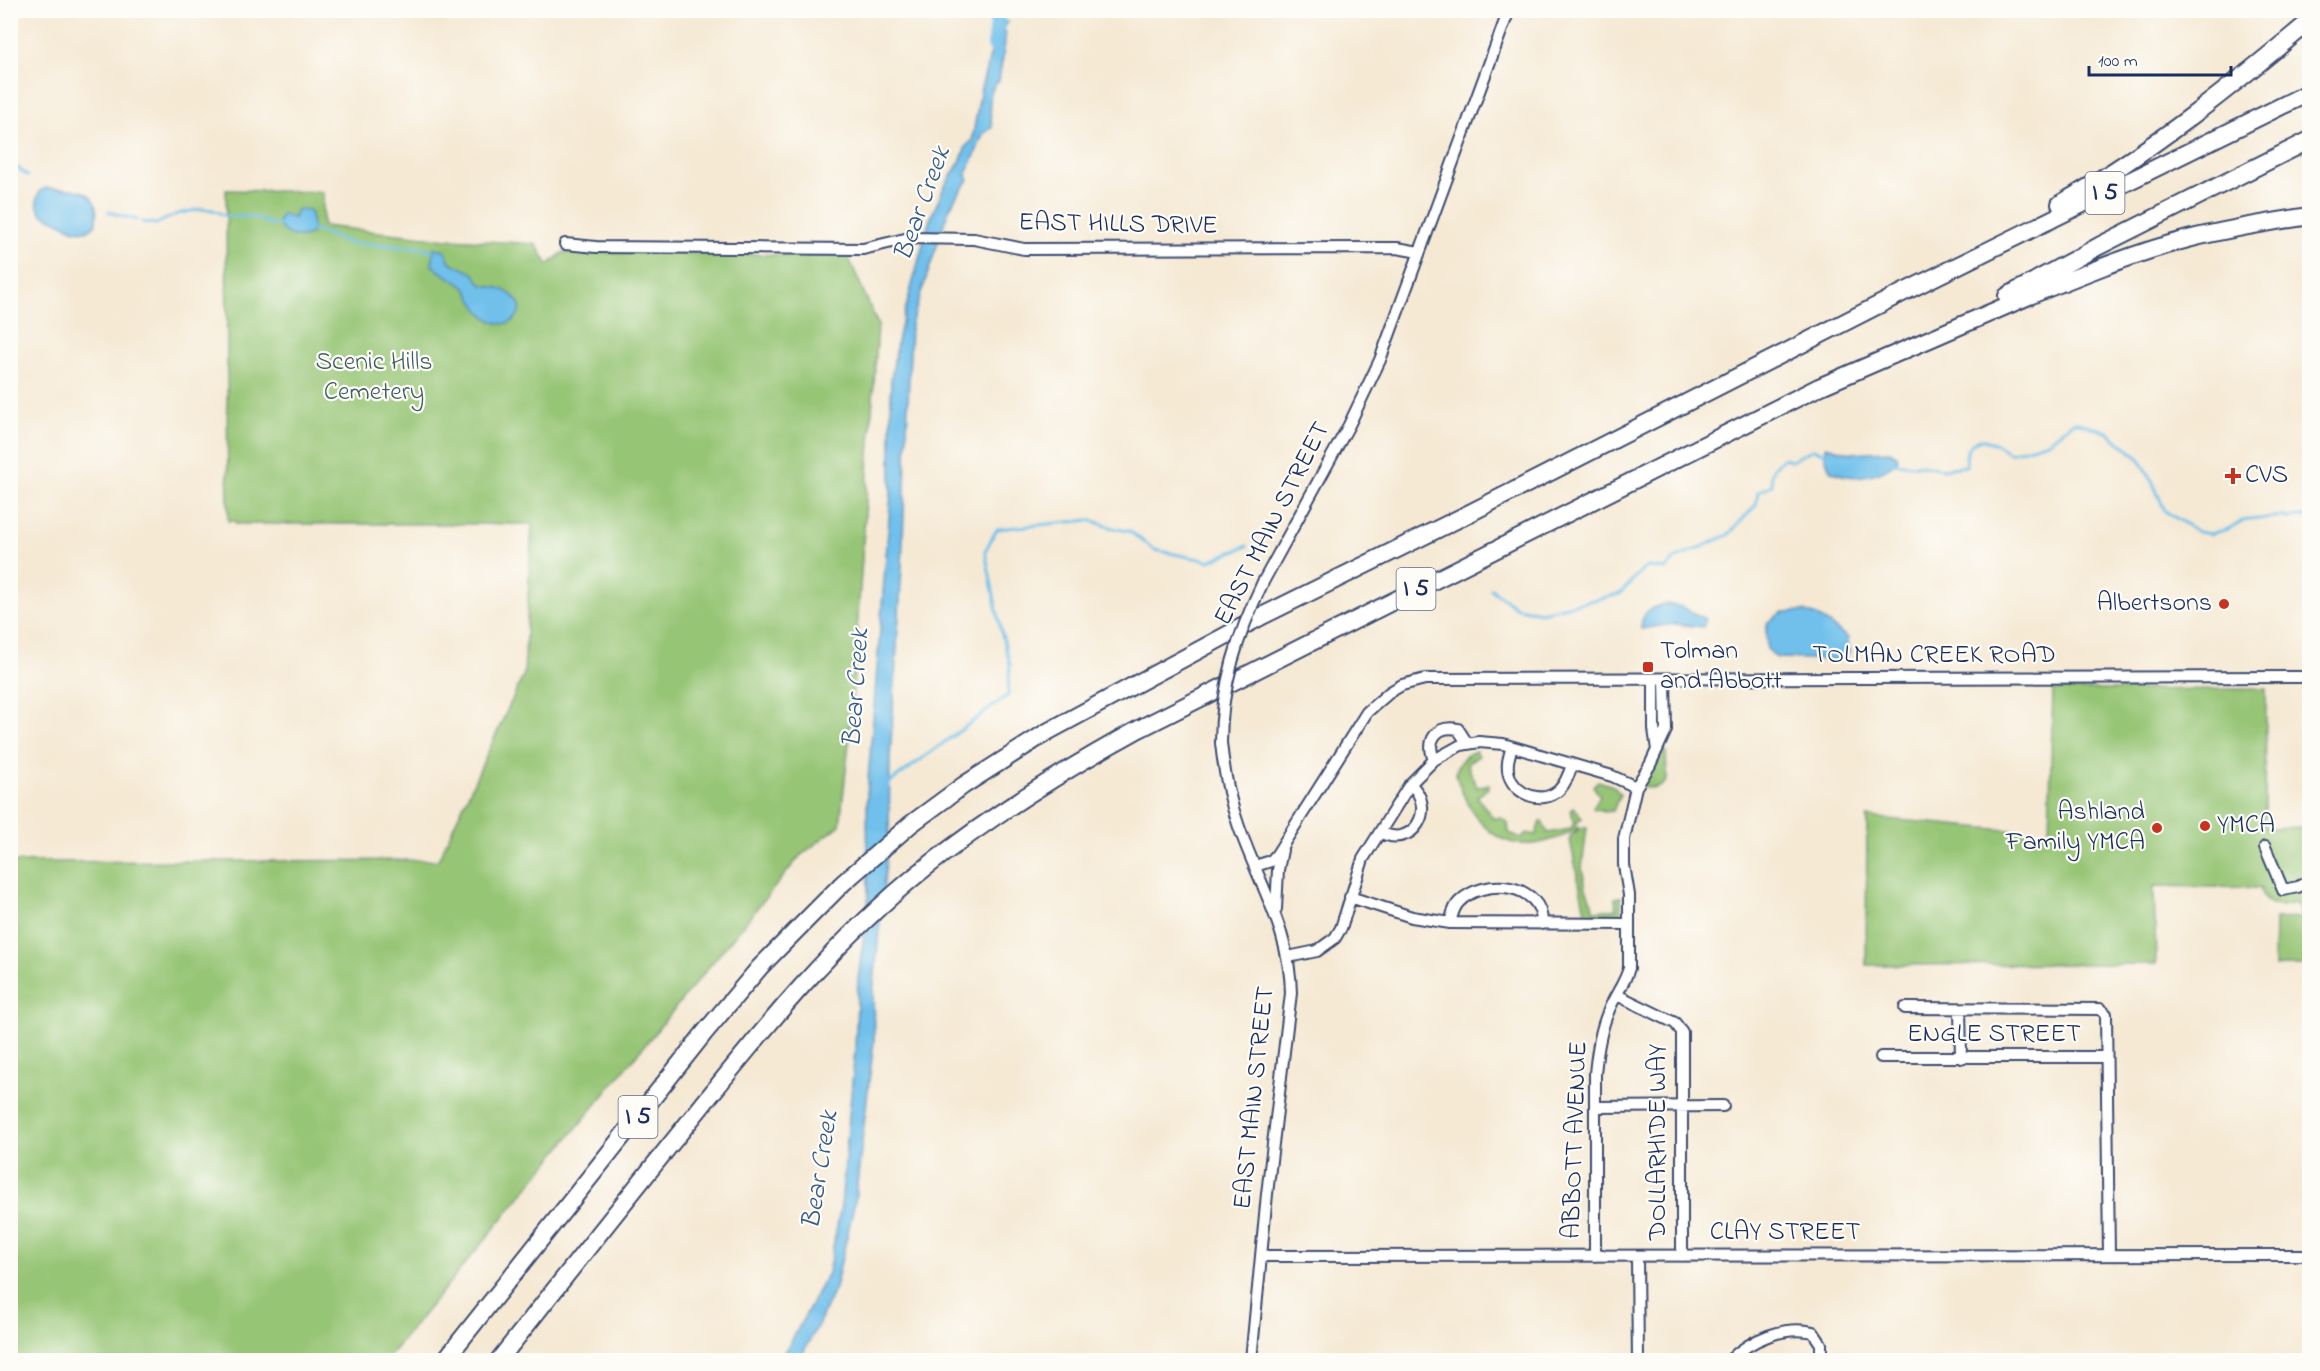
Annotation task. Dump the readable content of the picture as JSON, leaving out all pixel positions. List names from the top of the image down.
{
  "streets": {
    "highway": ["I 5"],
    "street": [
      "EAST HILLS DRIVE",
      "EAST MAIN STREET",
      "TOLMAN CREEK ROAD",
      "ENGLE STREET",
      "ABBOTT AVENUE",
      "DOLLARHIDE WAY",
      "CLAY STREET"
    ]
  },
  "crossings": [
    ["EAST HILLS DRIVE", "EAST MAIN STREET"],
    ["EAST MAIN STREET", "TOLMAN CREEK ROAD"],
    ["EAST MAIN STREET", "CLAY STREET"],
    ["TOLMAN CREEK ROAD", "ABBOTT AVENUE"],
    ["ABBOTT AVENUE", "DOLLARHIDE WAY"],
    ["ABBOTT AVENUE", "CLAY STREET"],
    ["DOLLARHIDE WAY", "CLAY STREET"]
  ],
  "water": ["Bear Creek"],
  "parks": ["Scenic Hills Cemetery"],
  "places": {
    "health": ["CVS"],
    "other": ["Albertsons", "YMCA", "Ashland Family YMCA"],
    "transit": ["Tolman and Abbott"]
  },
  "scale_bar": "100 m"
}
